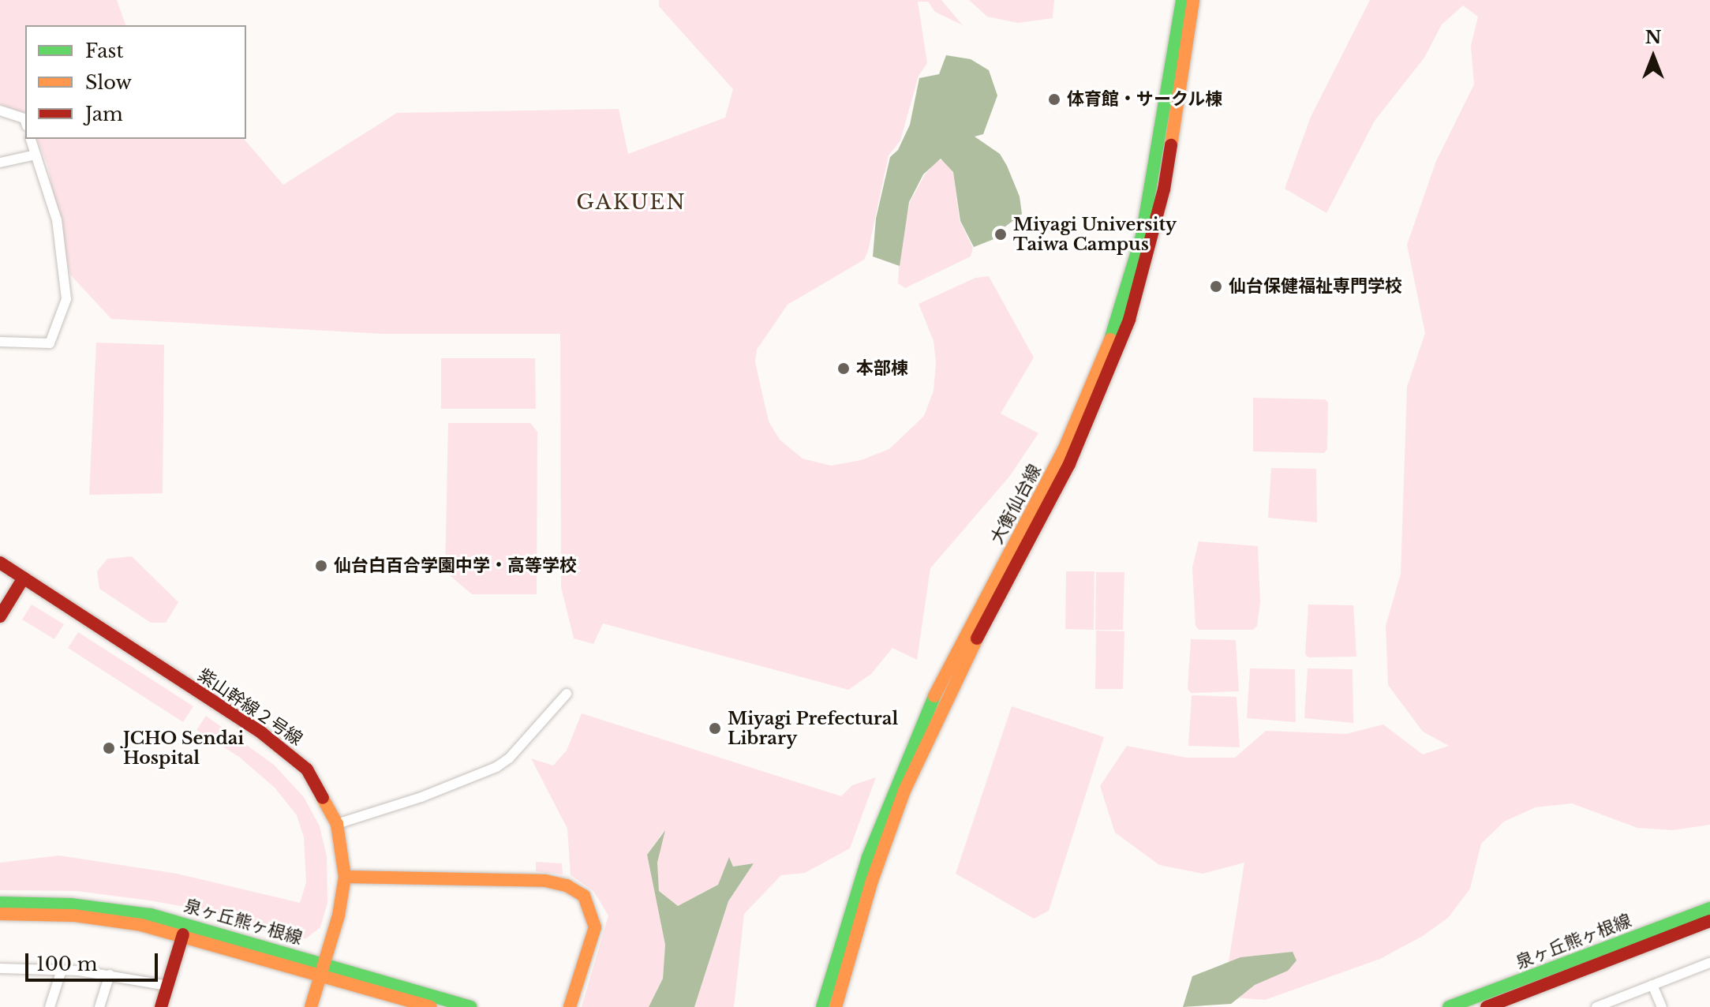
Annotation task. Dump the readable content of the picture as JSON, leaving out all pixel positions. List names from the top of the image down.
{
  "streets": {
    "main road": ["大衡仙台線", "紫山幹線２号線", "泉ヶ丘熊ヶ根線"]
  },
  "crossings": [
    ["紫山幹線２号線", "泉ヶ丘熊ヶ根線"]
  ],
  "districts": ["GAKUEN"],
  "places": [
    "体育館・サークル棟",
    "Miyagi University Taiwa Campus",
    "仙台保健福祉専門学校",
    "本部棟",
    "仙台白百合学園中学・高等学校",
    "Miyagi Prefectural Library",
    "JCHO Sendai Hospital"
  ],
  "legend": ["Fast", "Slow", "Jam"],
  "scale_bar": "100 m",
  "north": "top"
}
